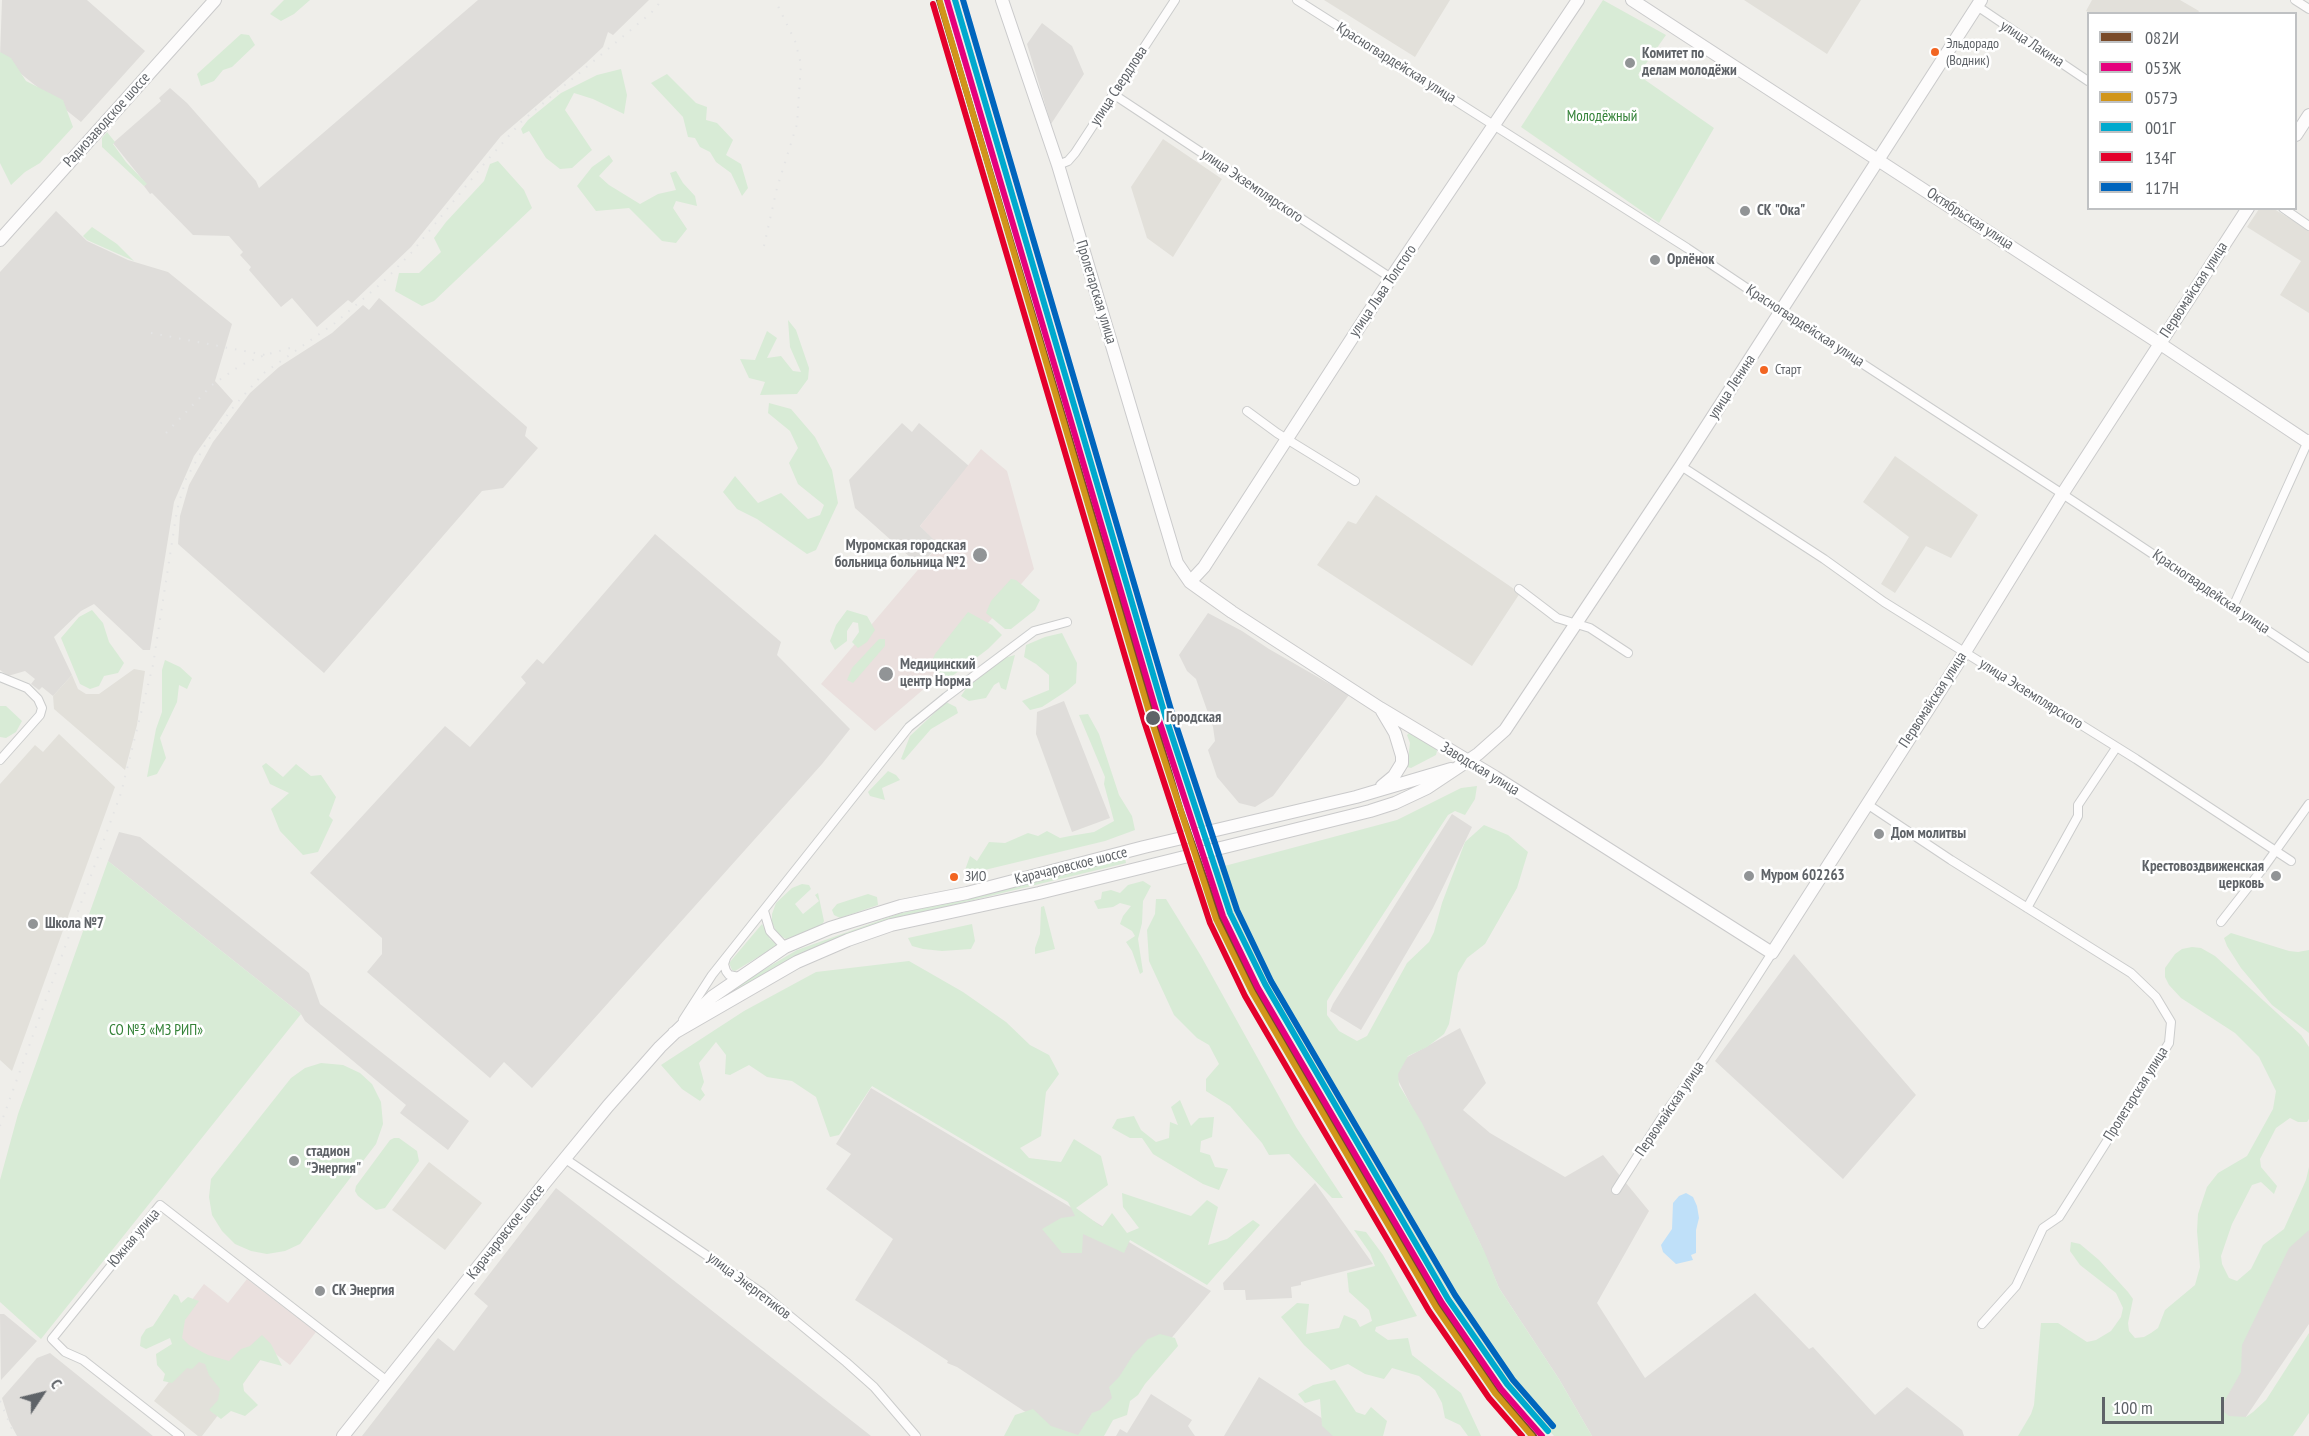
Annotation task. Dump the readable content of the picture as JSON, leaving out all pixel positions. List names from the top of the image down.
{
  "streets": {
    "street": [
      "улица Лакина",
      "Красногвардейская улица",
      "улица Свердлова",
      "Радиозаводское шоссе",
      "улица Экземплярского",
      "Октябрьская улица",
      "Первомайская улица",
      "улица Льва Толстого",
      "Пролетарская улица",
      "улица Ленина",
      "Заводская улица",
      "Карачаровское шоссе",
      "Южная улица",
      "улица Энергетиков"
    ]
  },
  "crossings": [
    ["улица Лакина", "улица Ленина"],
    ["Красногвардейская улица", "Первомайская улица"],
    ["Красногвардейская улица", "улица Льва Толстого"],
    ["Красногвардейская улица", "улица Ленина"],
    ["улица Свердлова", "улица Экземплярского"],
    ["улица Свердлова", "Пролетарская улица"],
    ["улица Экземплярского", "Первомайская улица"],
    ["улица Экземплярского", "улица Льва Толстого"],
    ["улица Экземплярского", "улица Ленина"],
    ["Октябрьская улица", "Первомайская улица"],
    ["Октябрьская улица", "улица Ленина"],
    ["Первомайская улица", "Пролетарская улица"],
    ["Первомайская улица", "Заводская улица"],
    ["улица Льва Толстого", "Пролетарская улица"],
    ["улица Льва Толстого", "Заводская улица"],
    ["Пролетарская улица", "Заводская улица"],
    ["улица Ленина", "Заводская улица"],
    ["улица Ленина", "Карачаровское шоссе"],
    ["Заводская улица", "Карачаровское шоссе"],
    ["Карачаровское шоссе", "Южная улица"],
    ["Карачаровское шоссе", "улица Энергетиков"]
  ],
  "parks": ["Молодёжный", "СО №3 «МЗ РИП»"],
  "places": [
    "Эльдорадо (Водник)",
    "Комитет по делам молодёжи",
    "СК \"Ока\"",
    "Орлёнок",
    "Старт",
    "Муромская городская больница больница №2",
    "Медицинский центр Норма",
    "Городская",
    "Дом молитвы",
    "Муром 602263",
    "Крестовоздвиженская церковь",
    "ЗИО",
    "Школа №7",
    "стадион \"Энергия\"",
    "СК Энергия"
  ],
  "lines": [
    "transit line 082И",
    "transit line 053Ж",
    "transit line 001Г",
    "transit line 117Н",
    "transit line 057Э",
    "transit line 134Г"
  ],
  "legend": [
    "082И",
    "053Ж",
    "057Э",
    "001Г",
    "134Г",
    "117Н"
  ],
  "scale_bar": "100 m",
  "north": "top right"
}
